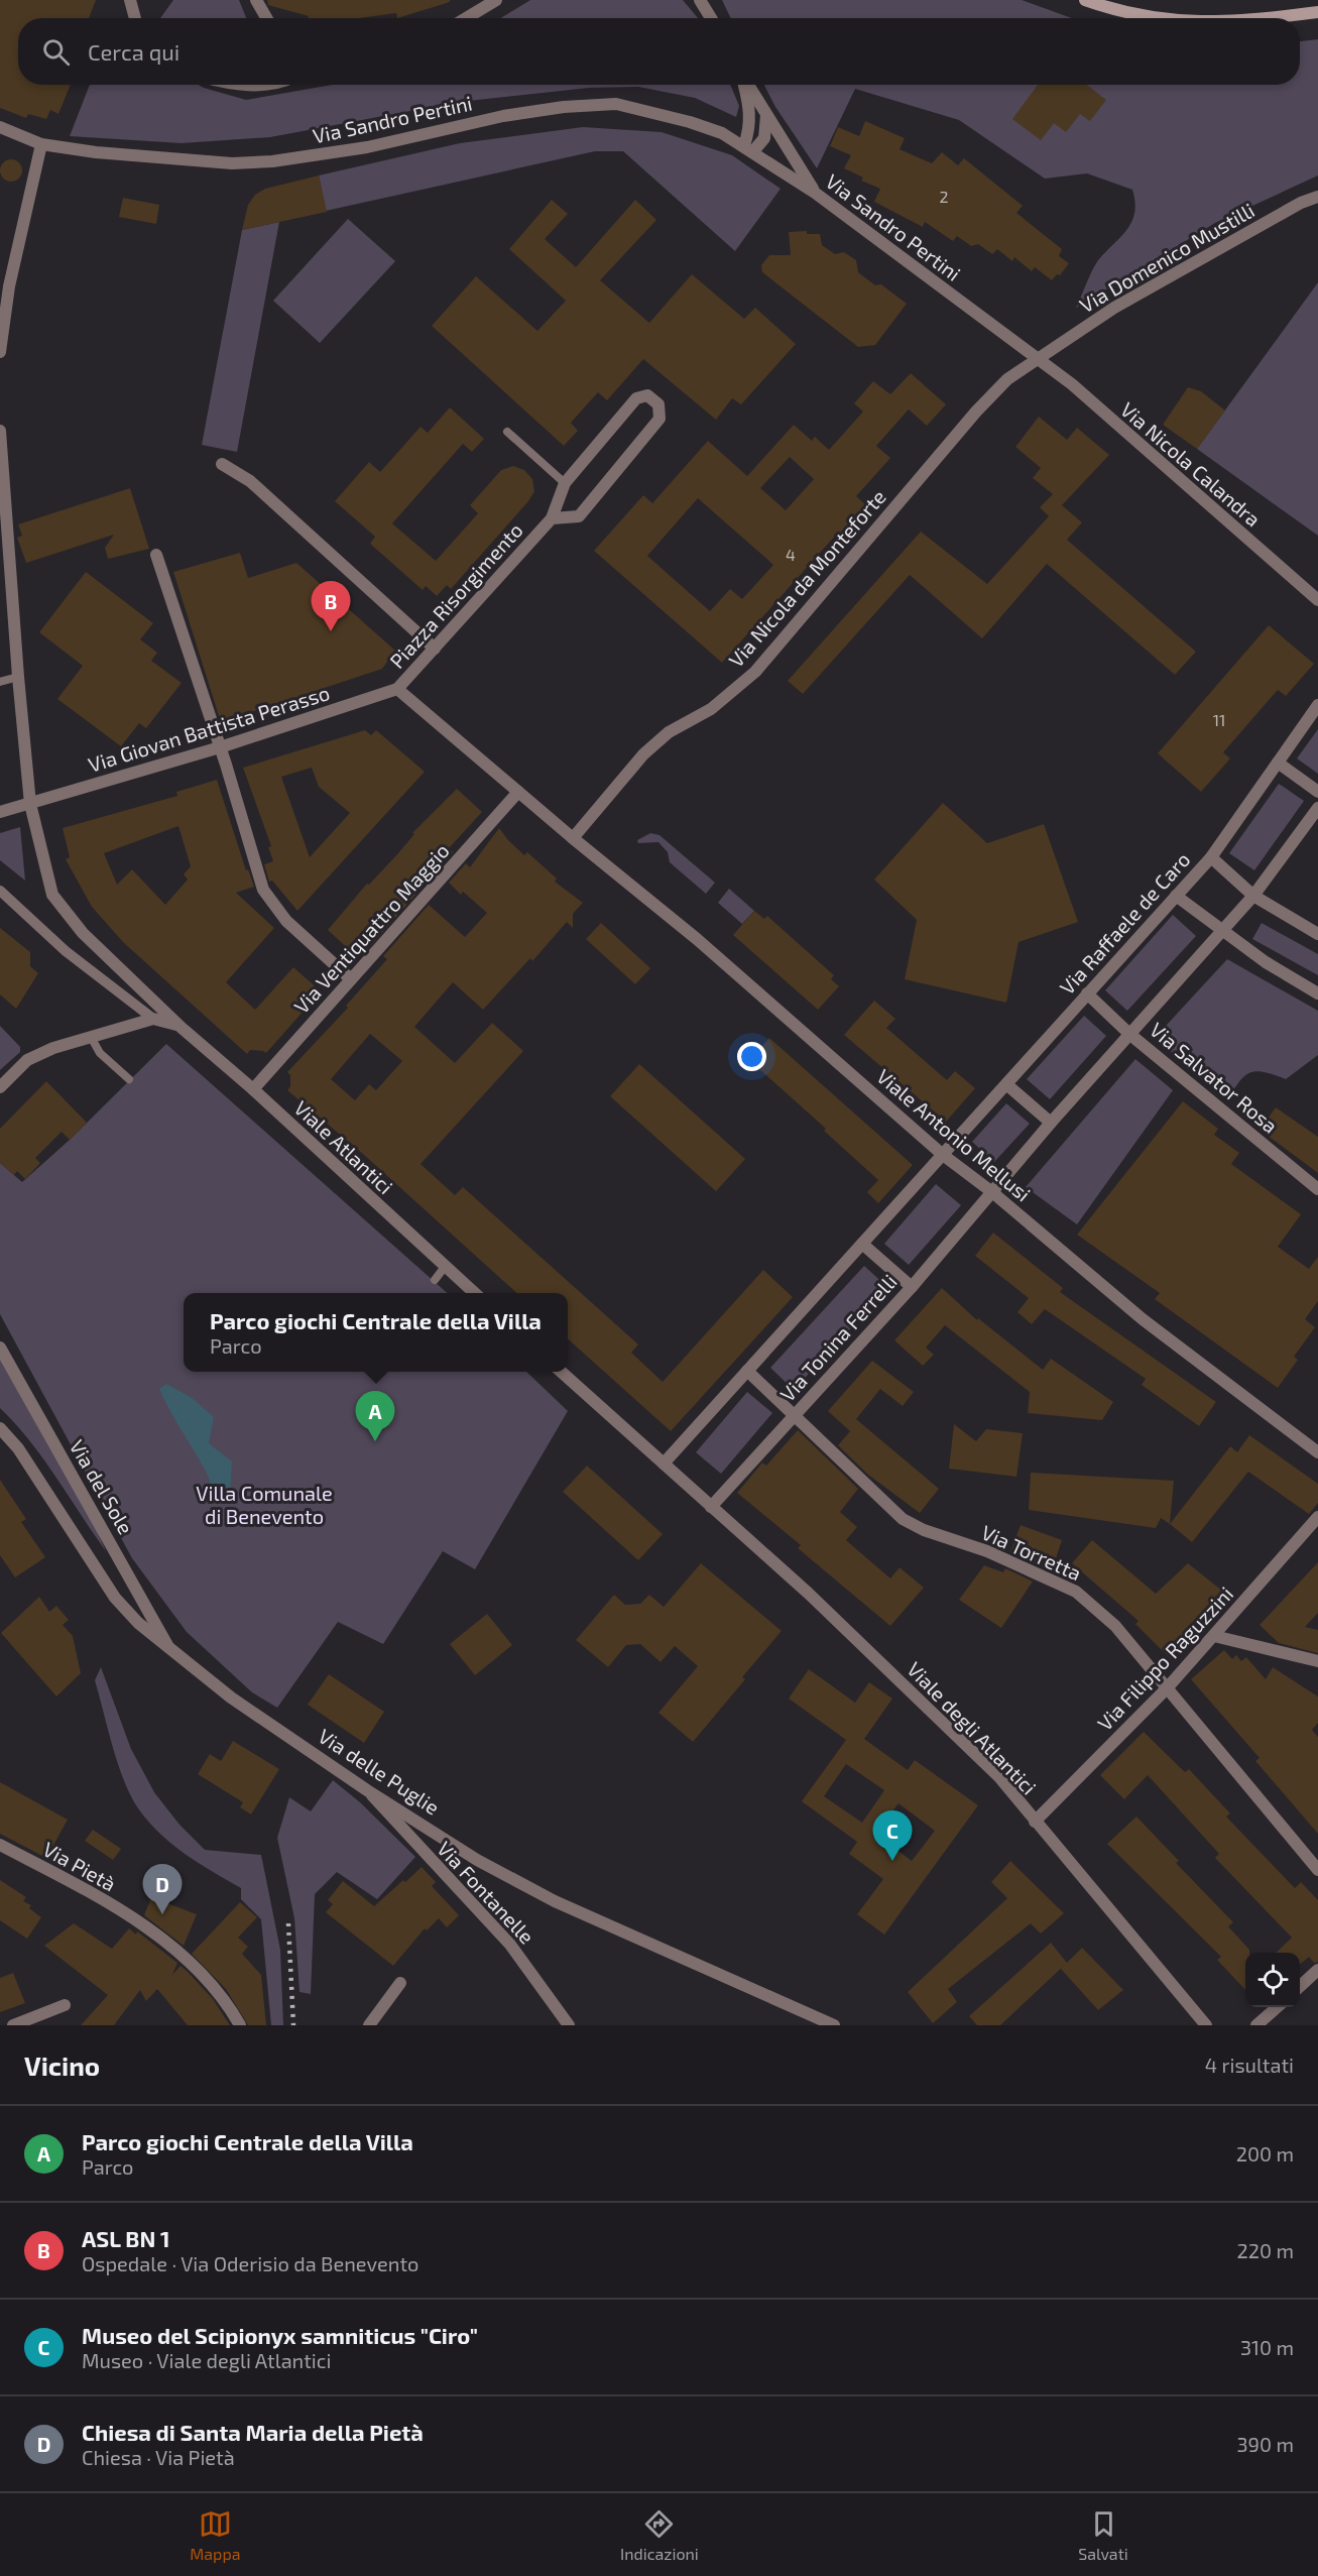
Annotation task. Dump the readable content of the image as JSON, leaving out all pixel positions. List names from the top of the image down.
{
  "streets": {
    "street": [
      "Via Sandro Pertini",
      "Via Domenico Mustilli",
      "Via Nicola Calandra",
      "Via Nicola da Monteforte",
      "Piazza Risorgimento",
      "Via Giovan Battista Perasso",
      "Via Raffaele de Caro",
      "Via Ventiquattro Maggio",
      "Via Salvator Rosa",
      "Viale Antonio Mellusi",
      "Viale Atlantici",
      "Via Tonina Ferrelli",
      "Via del Sole",
      "Via Torretta",
      "Via Filippo Raguzzini",
      "Viale degli Atlantici",
      "Via delle Puglie",
      "Via Pietà",
      "Via Fontanelle"
    ]
  },
  "crossings": [
    ["Via Sandro Pertini", "Via Domenico Mustilli"],
    ["Via Sandro Pertini", "Via Nicola Calandra"],
    ["Via Sandro Pertini", "Via Nicola da Monteforte"],
    ["Via Domenico Mustilli", "Via Nicola Calandra"],
    ["Via Domenico Mustilli", "Via Nicola da Monteforte"],
    ["Via Nicola Calandra", "Via Nicola da Monteforte"],
    ["Via Nicola da Monteforte", "Piazza Risorgimento"],
    ["Via Nicola da Monteforte", "Viale Antonio Mellusi"],
    ["Piazza Risorgimento", "Via Giovan Battista Perasso"],
    ["Piazza Risorgimento", "Via Ventiquattro Maggio"],
    ["Piazza Risorgimento", "Viale Antonio Mellusi"],
    ["Via Giovan Battista Perasso", "Viale Atlantici"],
    ["Via Raffaele de Caro", "Via Salvator Rosa"],
    ["Via Raffaele de Caro", "Viale Antonio Mellusi"],
    ["Via Ventiquattro Maggio", "Viale Atlantici"],
    ["Viale Antonio Mellusi", "Via Tonina Ferrelli"],
    ["Via Tonina Ferrelli", "Via Torretta"],
    ["Via Tonina Ferrelli", "Viale degli Atlantici"],
    ["Via del Sole", "Via delle Puglie"],
    ["Via Torretta", "Via Filippo Raguzzini"],
    ["Via Filippo Raguzzini", "Viale degli Atlantici"],
    ["Via delle Puglie", "Via Fontanelle"]
  ],
  "parks": ["Villa Comunale di Benevento"],
  "house_numbers": ["2", "4", "11"],
  "page": {
    "search": "Cerca qui",
    "pins": [
      "B",
      "A",
      "C",
      "D"
    ],
    "popup": ["Parco giochi Centrale della Villa", "Parco"],
    "heading": ["Vicino", "4 risultati"],
    "list": [
      {
        "mark": "A",
        "name": "Parco giochi Centrale della Villa",
        "note": "Parco",
        "value": "200 m"
      },
      {
        "mark": "B",
        "name": "ASL BN 1",
        "note": "Ospedale · Via Oderisio da Benevento",
        "value": "220 m"
      },
      {
        "mark": "C",
        "name": "Museo del Scipionyx samniticus \"Ciro\"",
        "note": "Museo · Viale degli Atlantici",
        "value": "310 m"
      },
      {
        "mark": "D",
        "name": "Chiesa di Santa Maria della Pietà",
        "note": "Chiesa · Via Pietà",
        "value": "390 m"
      }
    ],
    "nav": ["Mappa", "Indicazioni", "Salvati"]
  }
}
